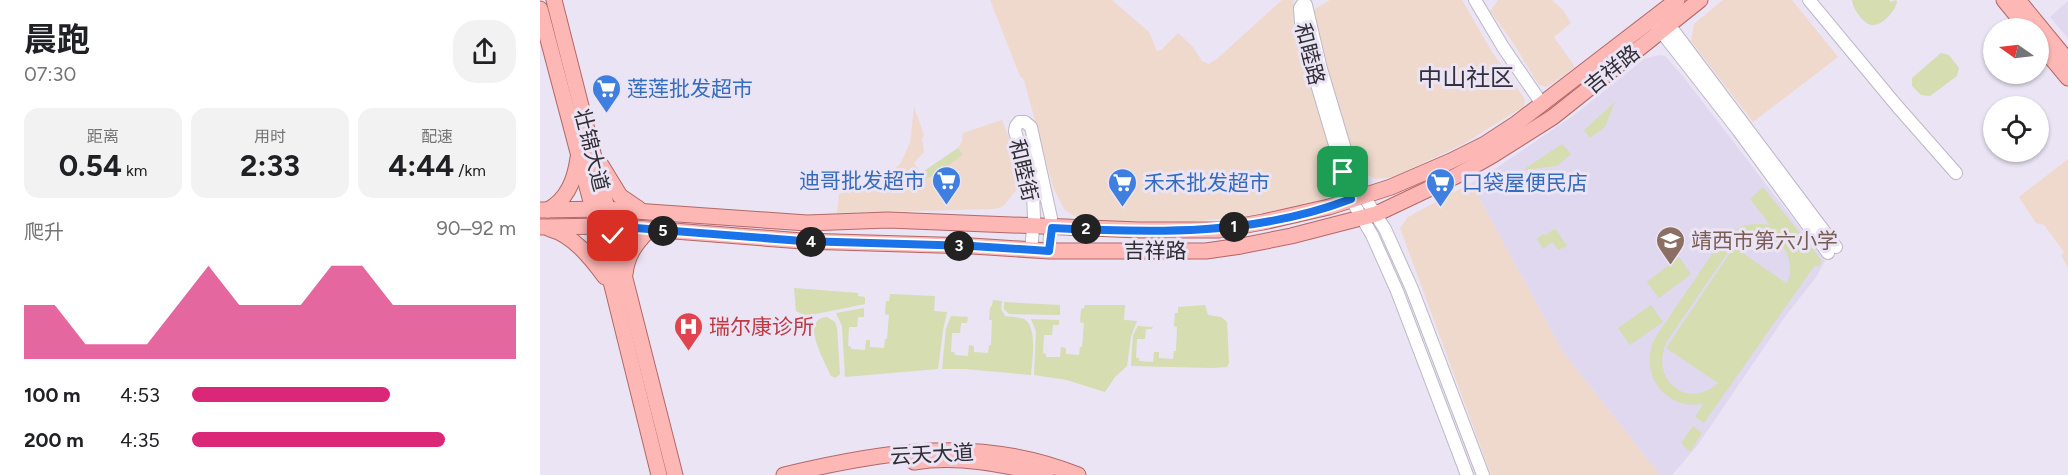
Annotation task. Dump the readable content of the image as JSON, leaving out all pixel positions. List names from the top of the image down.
{
  "streets": {
    "main road": ["吉祥路", "壮锦大道", "云天大道"],
    "street": ["和睦路", "和睦街"]
  },
  "crossings": [
    ["和睦路", "吉祥路"],
    ["吉祥路", "壮锦大道"],
    ["吉祥路", "和睦街"]
  ],
  "districts": ["中山社区"],
  "places": {
    "supermarket": [
      "莲莲批发超市",
      "迪哥批发超市",
      "禾禾批发超市",
      "口袋屋便民店"
    ],
    "school or university": ["靖西市第六小学"],
    "hospital": ["瑞尔康诊所"]
  },
  "north": "left",
  "page": {
    "heading": ["晨跑", "07:30"],
    "stats": [
      ["距离", "0.54 km"],
      ["用时", "2:33"],
      ["配速", "4:44 /km"]
    ],
    "chart": ["爬升", "90–92 m"],
    "pins": [
      "1",
      "2",
      "5",
      "4",
      "3"
    ],
    "list": [
      {
        "name": "100 m",
        "note": "4:53"
      },
      {
        "name": "200 m",
        "note": "4:35"
      }
    ]
  }
}
